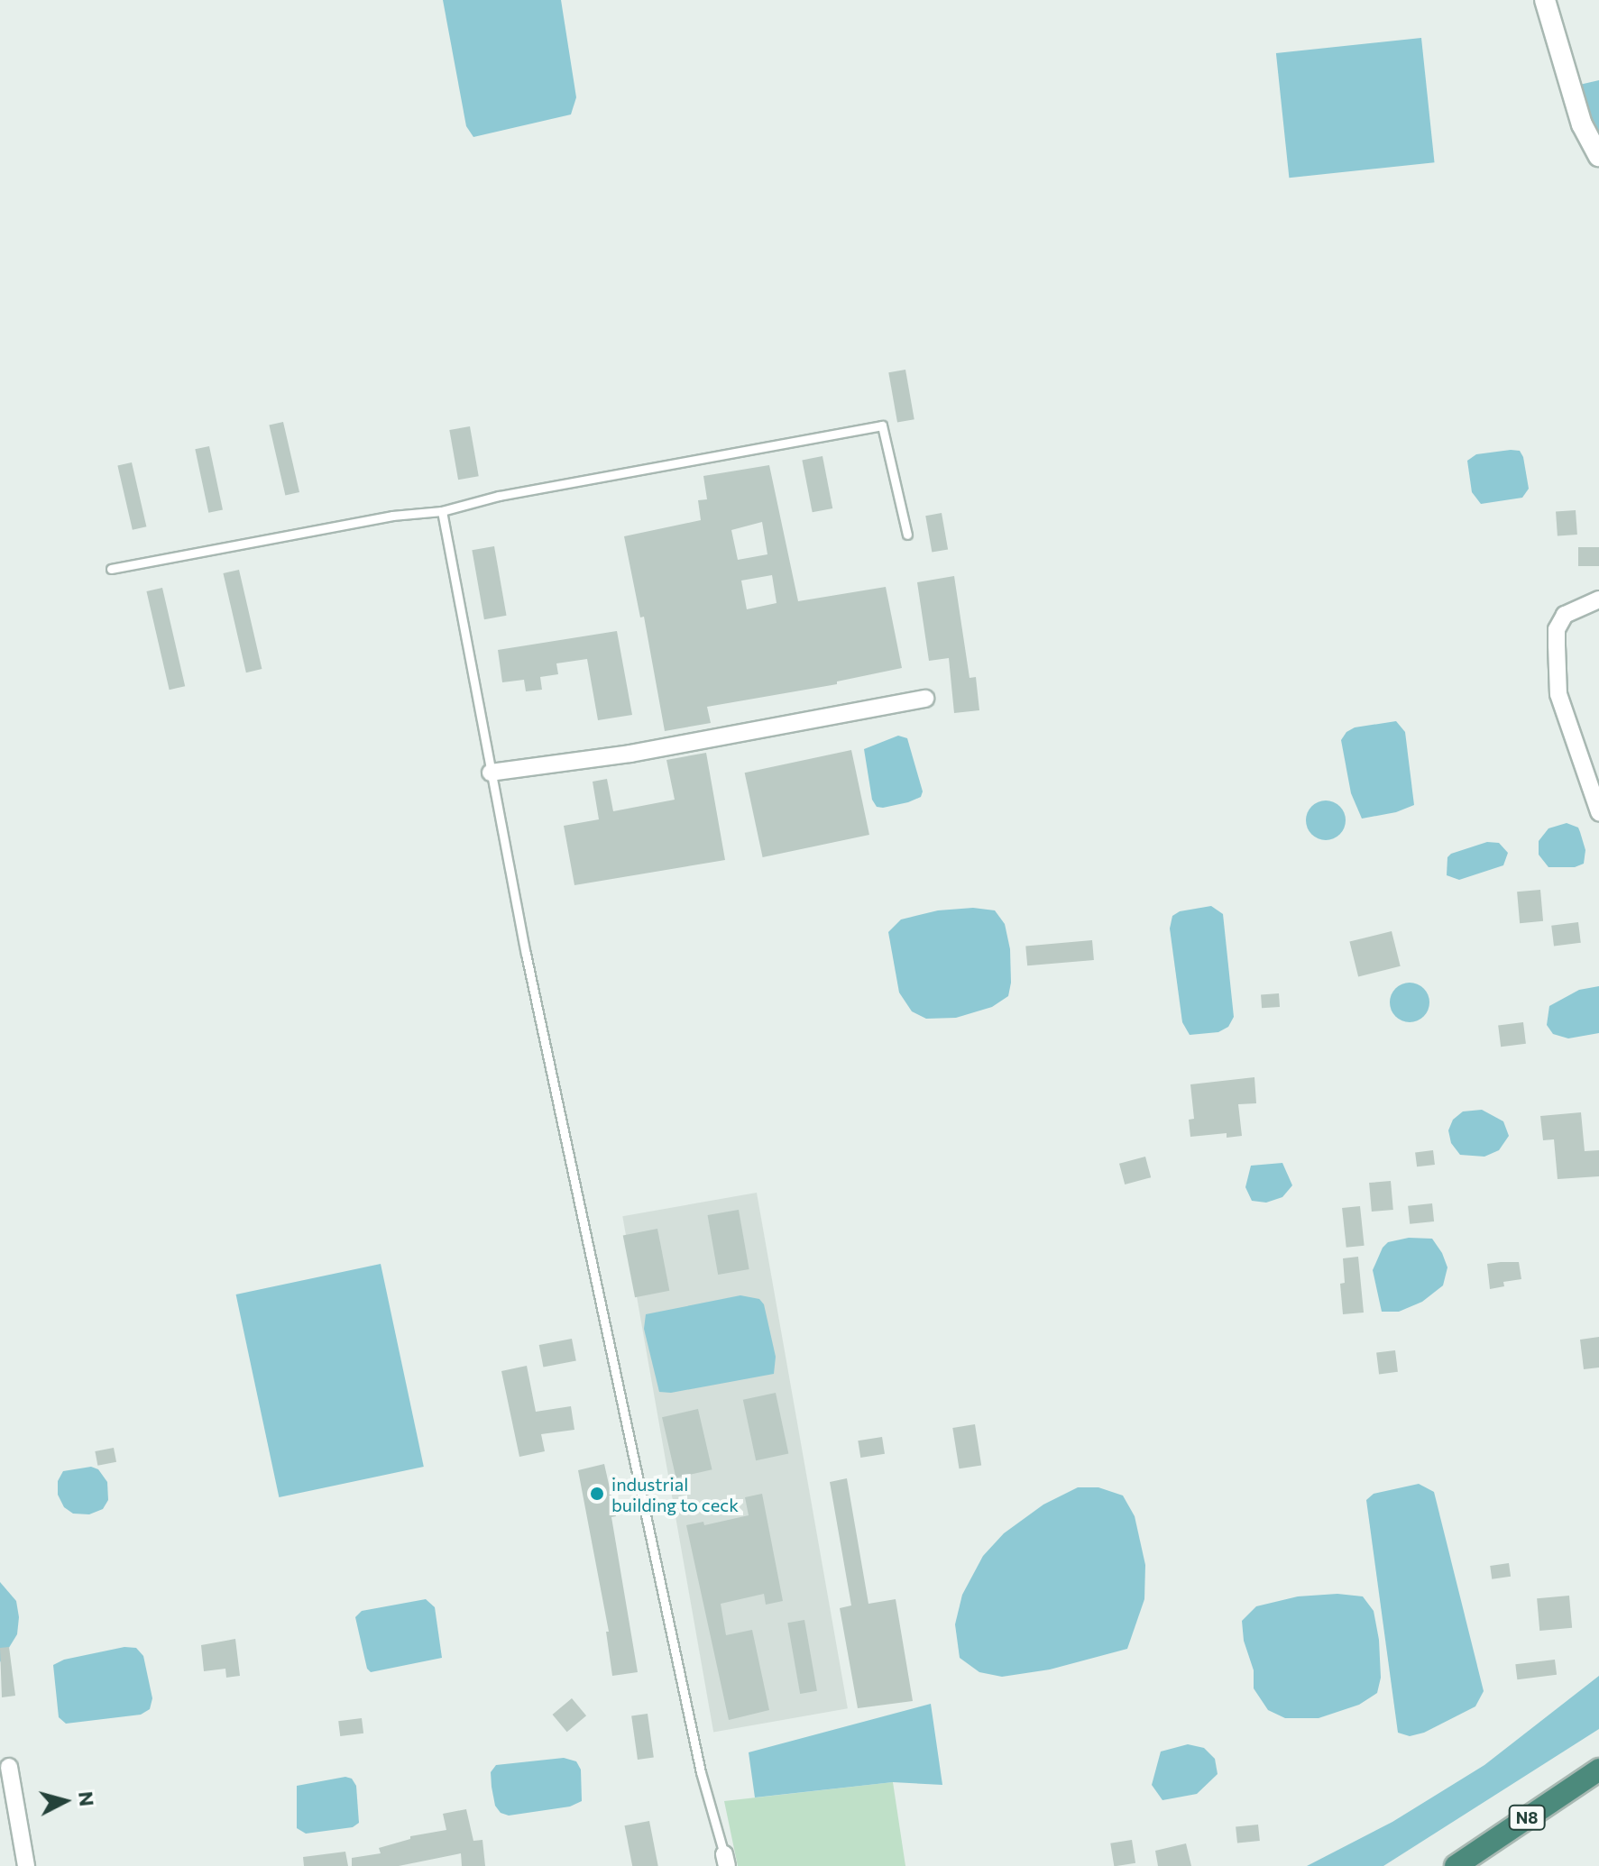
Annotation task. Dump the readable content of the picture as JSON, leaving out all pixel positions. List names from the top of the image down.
{
  "streets": {
    "highway": ["N8"]
  },
  "places": ["industrial building to ceck"],
  "north": "right"
}
